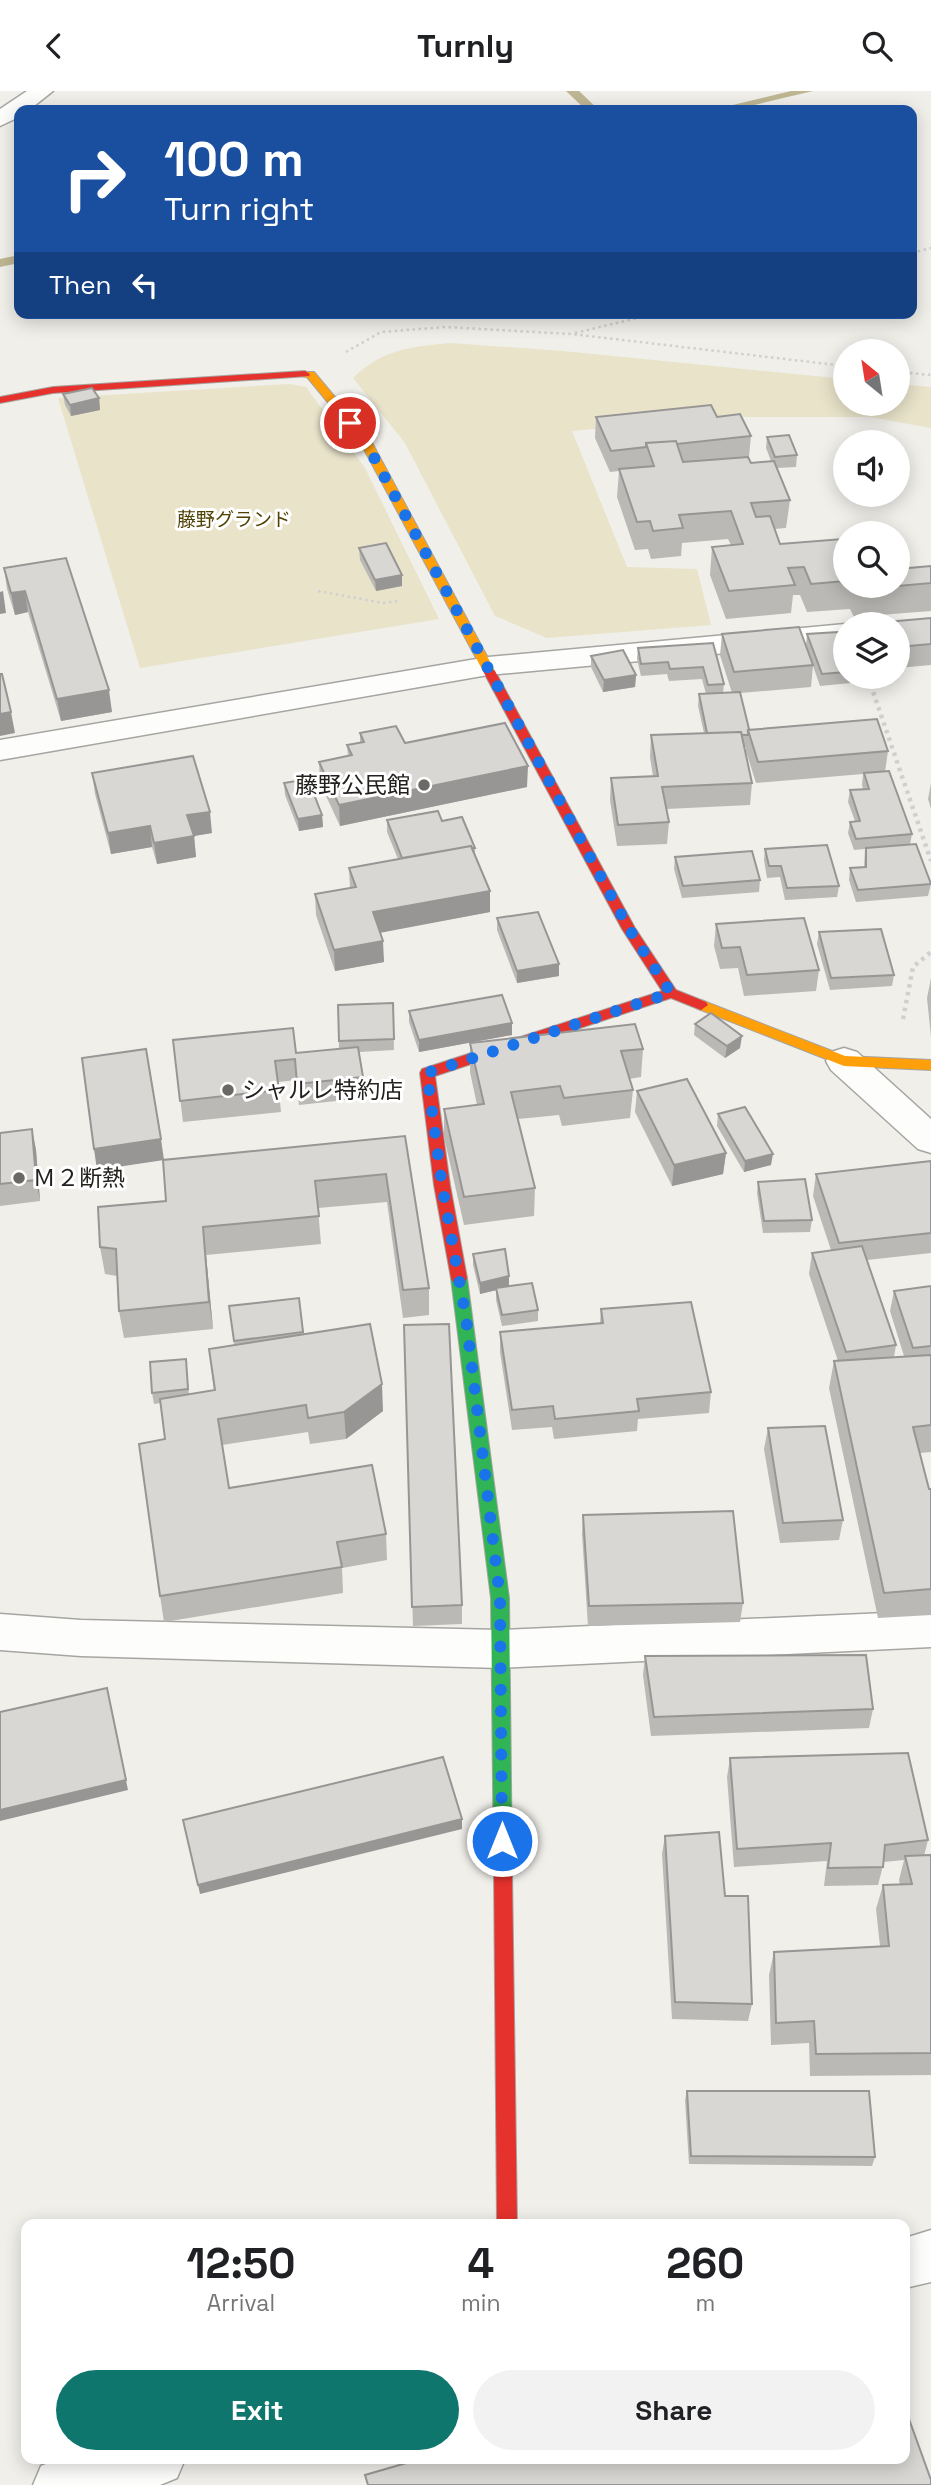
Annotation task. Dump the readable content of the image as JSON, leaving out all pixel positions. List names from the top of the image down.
{
  "parks": ["藤野グランド"],
  "places": ["藤野公民館", "シャルレ特約店", "Ｍ２断熱"],
  "north": "top left",
  "page": {
    "header": "Turnly",
    "turn": ["100 m", "Turn right"],
    "then": "Then",
    "eta": [
      "12:50",
      "Arrival",
      "4",
      "min",
      "260",
      "m"
    ],
    "buttons": ["Exit", "Share"]
  }
}
